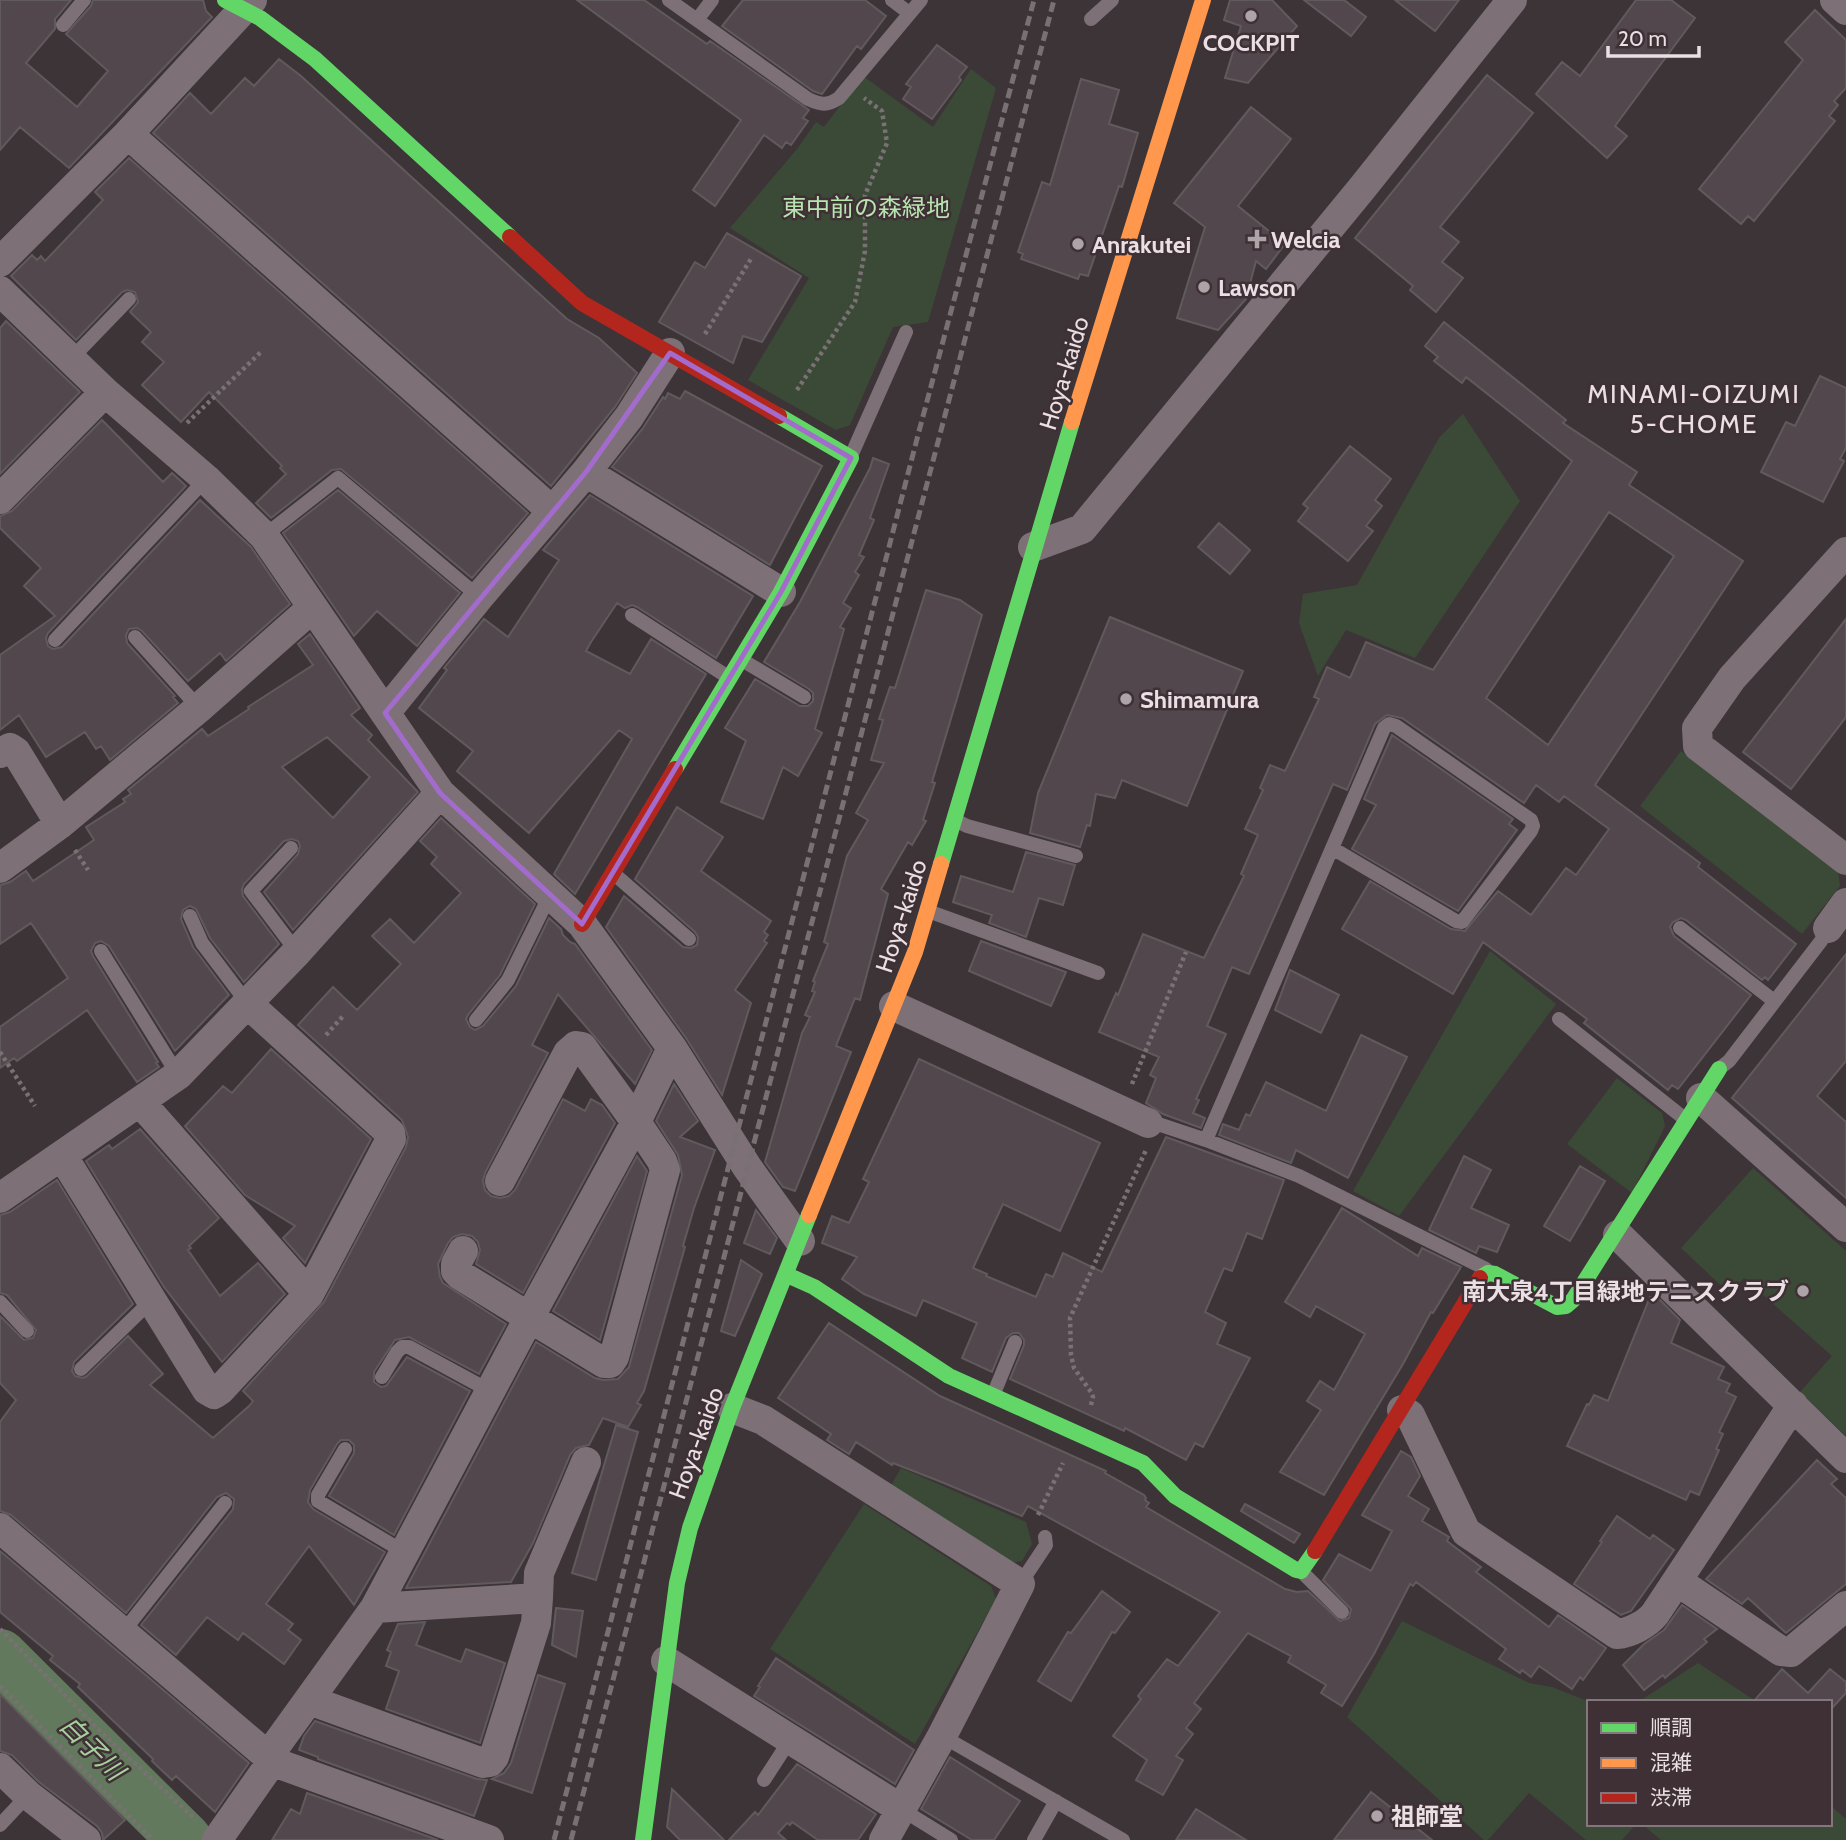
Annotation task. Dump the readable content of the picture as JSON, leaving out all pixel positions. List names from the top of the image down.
{
  "streets": {
    "street": ["Hoya-kaido"]
  },
  "districts": ["MINAMI-OIZUMI 5-CHOME"],
  "water": ["白子川"],
  "parks": ["東中前の森緑地"],
  "places": {
    "other": [
      "COCKPIT",
      "Anrakutei",
      "Lawson",
      "Shimamura",
      "南大泉4丁目緑地テニスクラブ",
      "祖師堂"
    ],
    "health": ["Welcia"]
  },
  "legend": ["順調", "混雑", "渋滞"],
  "scale_bar": "20 m"
}
